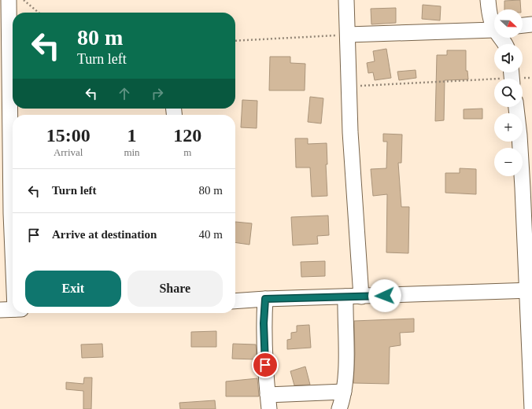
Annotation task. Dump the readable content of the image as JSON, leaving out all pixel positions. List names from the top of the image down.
{
  "north": "right",
  "page": {
    "map_buttons": ["+", "−"],
    "turn": ["80 m", "Turn left"],
    "eta": [
      "15:00",
      "Arrival",
      "1",
      "min",
      "120",
      "m"
    ],
    "list": [
      {
        "name": "Turn left",
        "value": "80 m"
      },
      {
        "name": "Arrive at destination",
        "value": "40 m"
      }
    ],
    "buttons": ["Exit", "Share"]
  }
}
